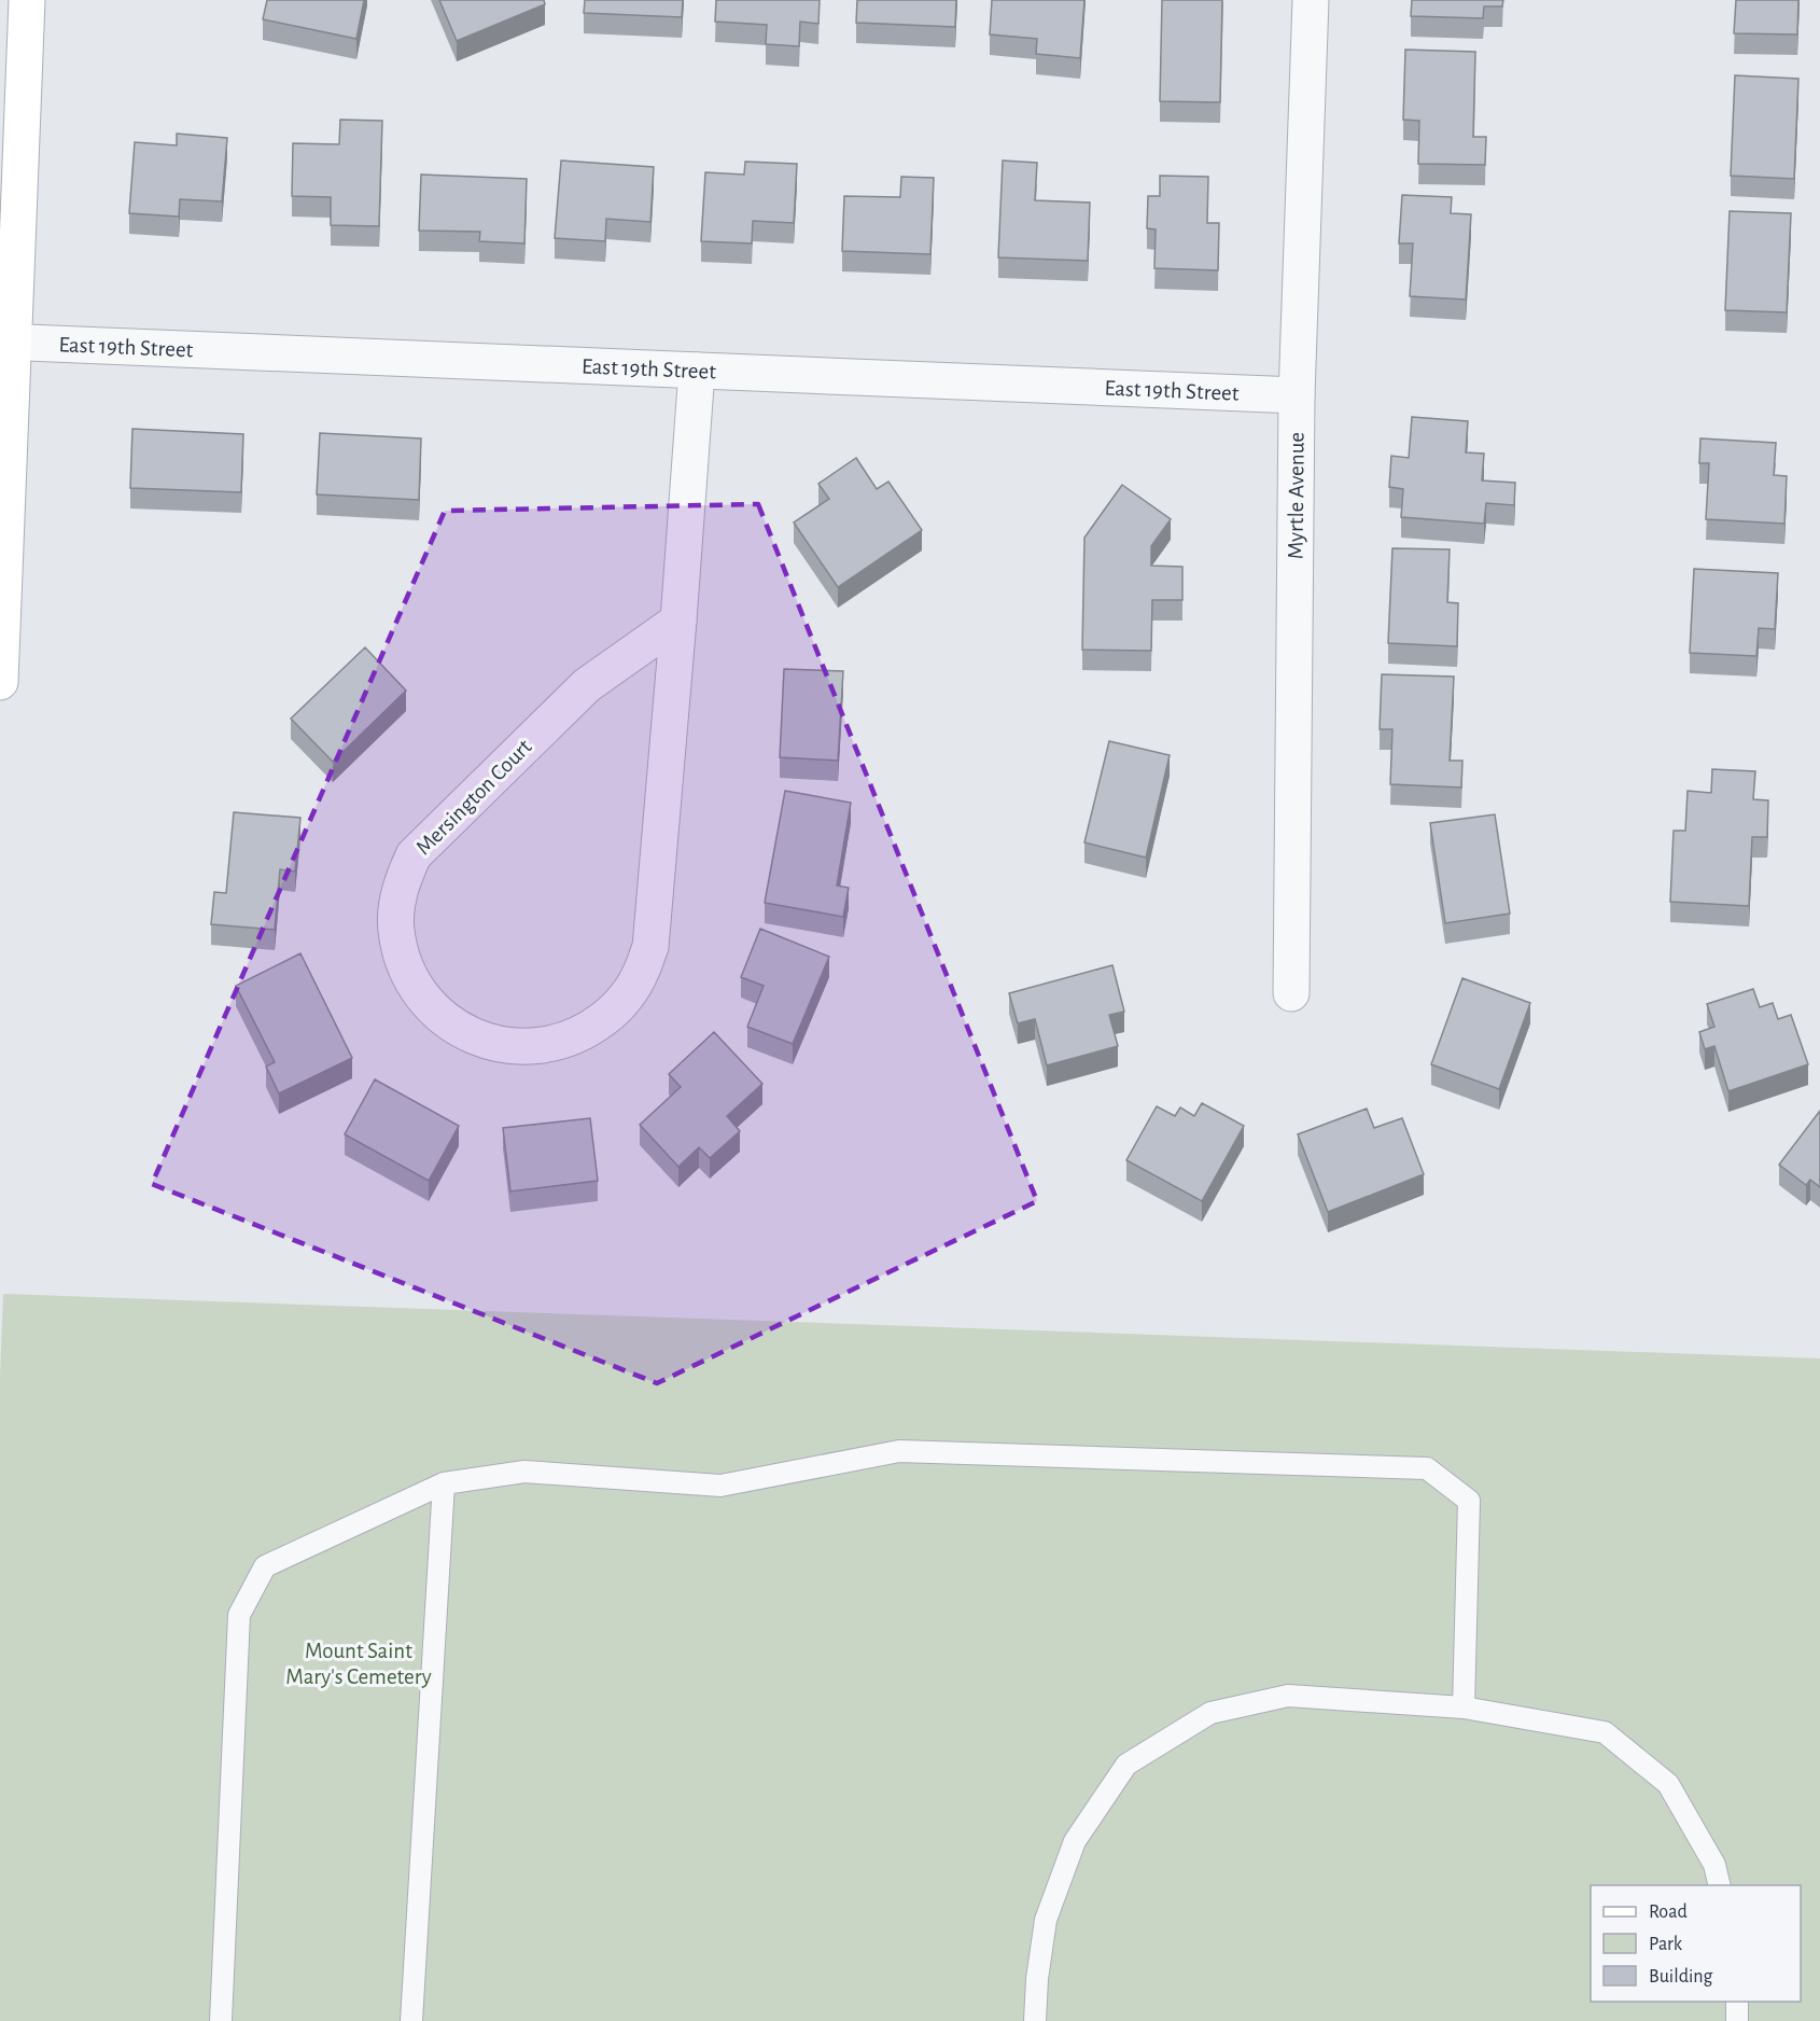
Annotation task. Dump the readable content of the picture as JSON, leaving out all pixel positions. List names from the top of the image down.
{
  "streets": {
    "street": ["East 19th Street", "Myrtle Avenue", "Mersington Court"]
  },
  "crossings": [
    ["East 19th Street", "Myrtle Avenue"],
    ["East 19th Street", "Mersington Court"]
  ],
  "parks": ["Mount Saint Mary's Cemetery"],
  "legend": ["Road", "Park", "Building"]
}
